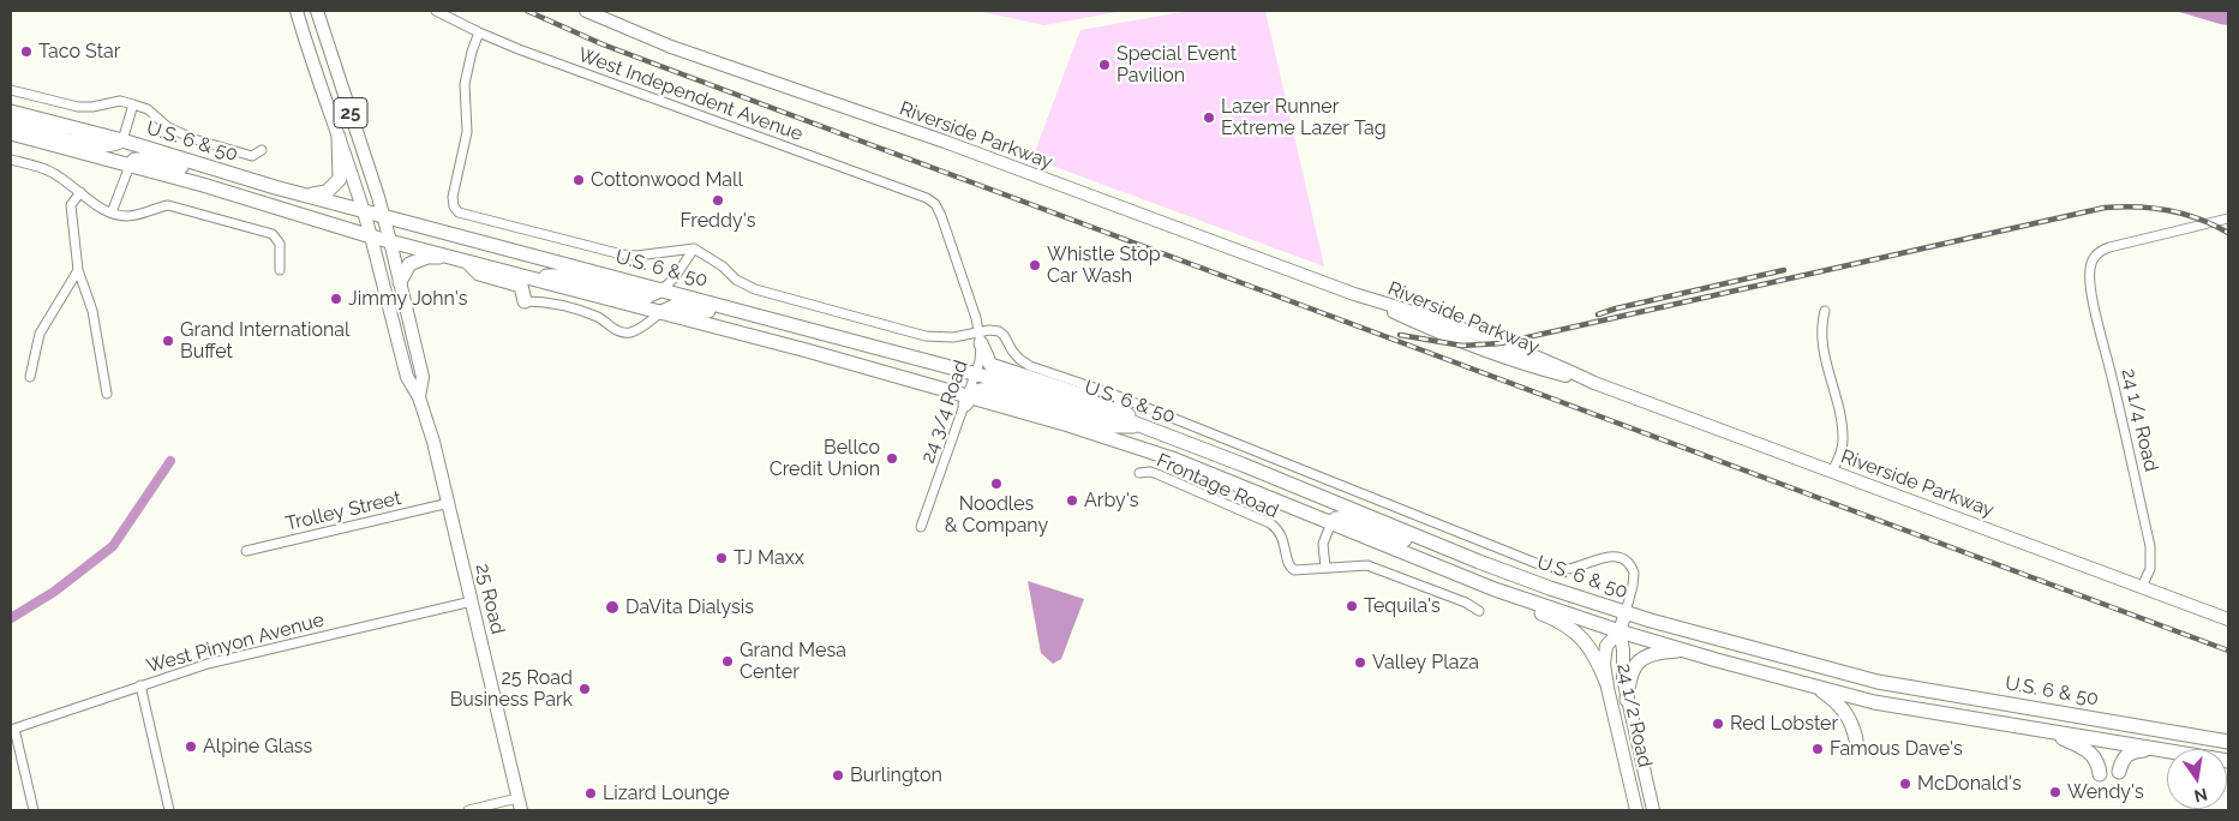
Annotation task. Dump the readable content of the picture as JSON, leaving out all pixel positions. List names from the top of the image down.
{
  "streets": {
    "highway": ["U.S. 6 & 50"],
    "main road": [
      "25",
      "Riverside Parkway",
      "25 Road",
      "24 1/2 Road"
    ],
    "street": [
      "West Independent Avenue",
      "24 3/4 Road",
      "24 1/4 Road",
      "Frontage Road",
      "Trolley Street",
      "West Pinyon Avenue"
    ]
  },
  "crossings": [
    ["West Independent Avenue", "24 3/4 Road"],
    ["Riverside Parkway", "24 1/4 Road"],
    ["U.S. 6 & 50", "24 3/4 Road"],
    ["U.S. 6 & 50", "25 Road"],
    ["U.S. 6 & 50", "24 1/2 Road"],
    ["Trolley Street", "25 Road"],
    ["25 Road", "West Pinyon Avenue"]
  ],
  "places": [
    "Taco Star",
    "Special Event Pavilion",
    "Lazer Runner Extreme Lazer Tag",
    "Cottonwood Mall",
    "Freddy's",
    "Whistle Stop Car Wash",
    "Jimmy John's",
    "Grand International Buffet",
    "Bellco Credit Union",
    "Noodles & Company",
    "Arby's",
    "TJ Maxx",
    "Tequila's",
    "DaVita Dialysis",
    "Grand Mesa Center",
    "Valley Plaza",
    "25 Road Business Park",
    "Red Lobster",
    "Alpine Glass",
    "Famous Dave's",
    "Burlington",
    "McDonald's",
    "Wendy's",
    "Lizard Lounge"
  ],
  "north": "bottom"
}
